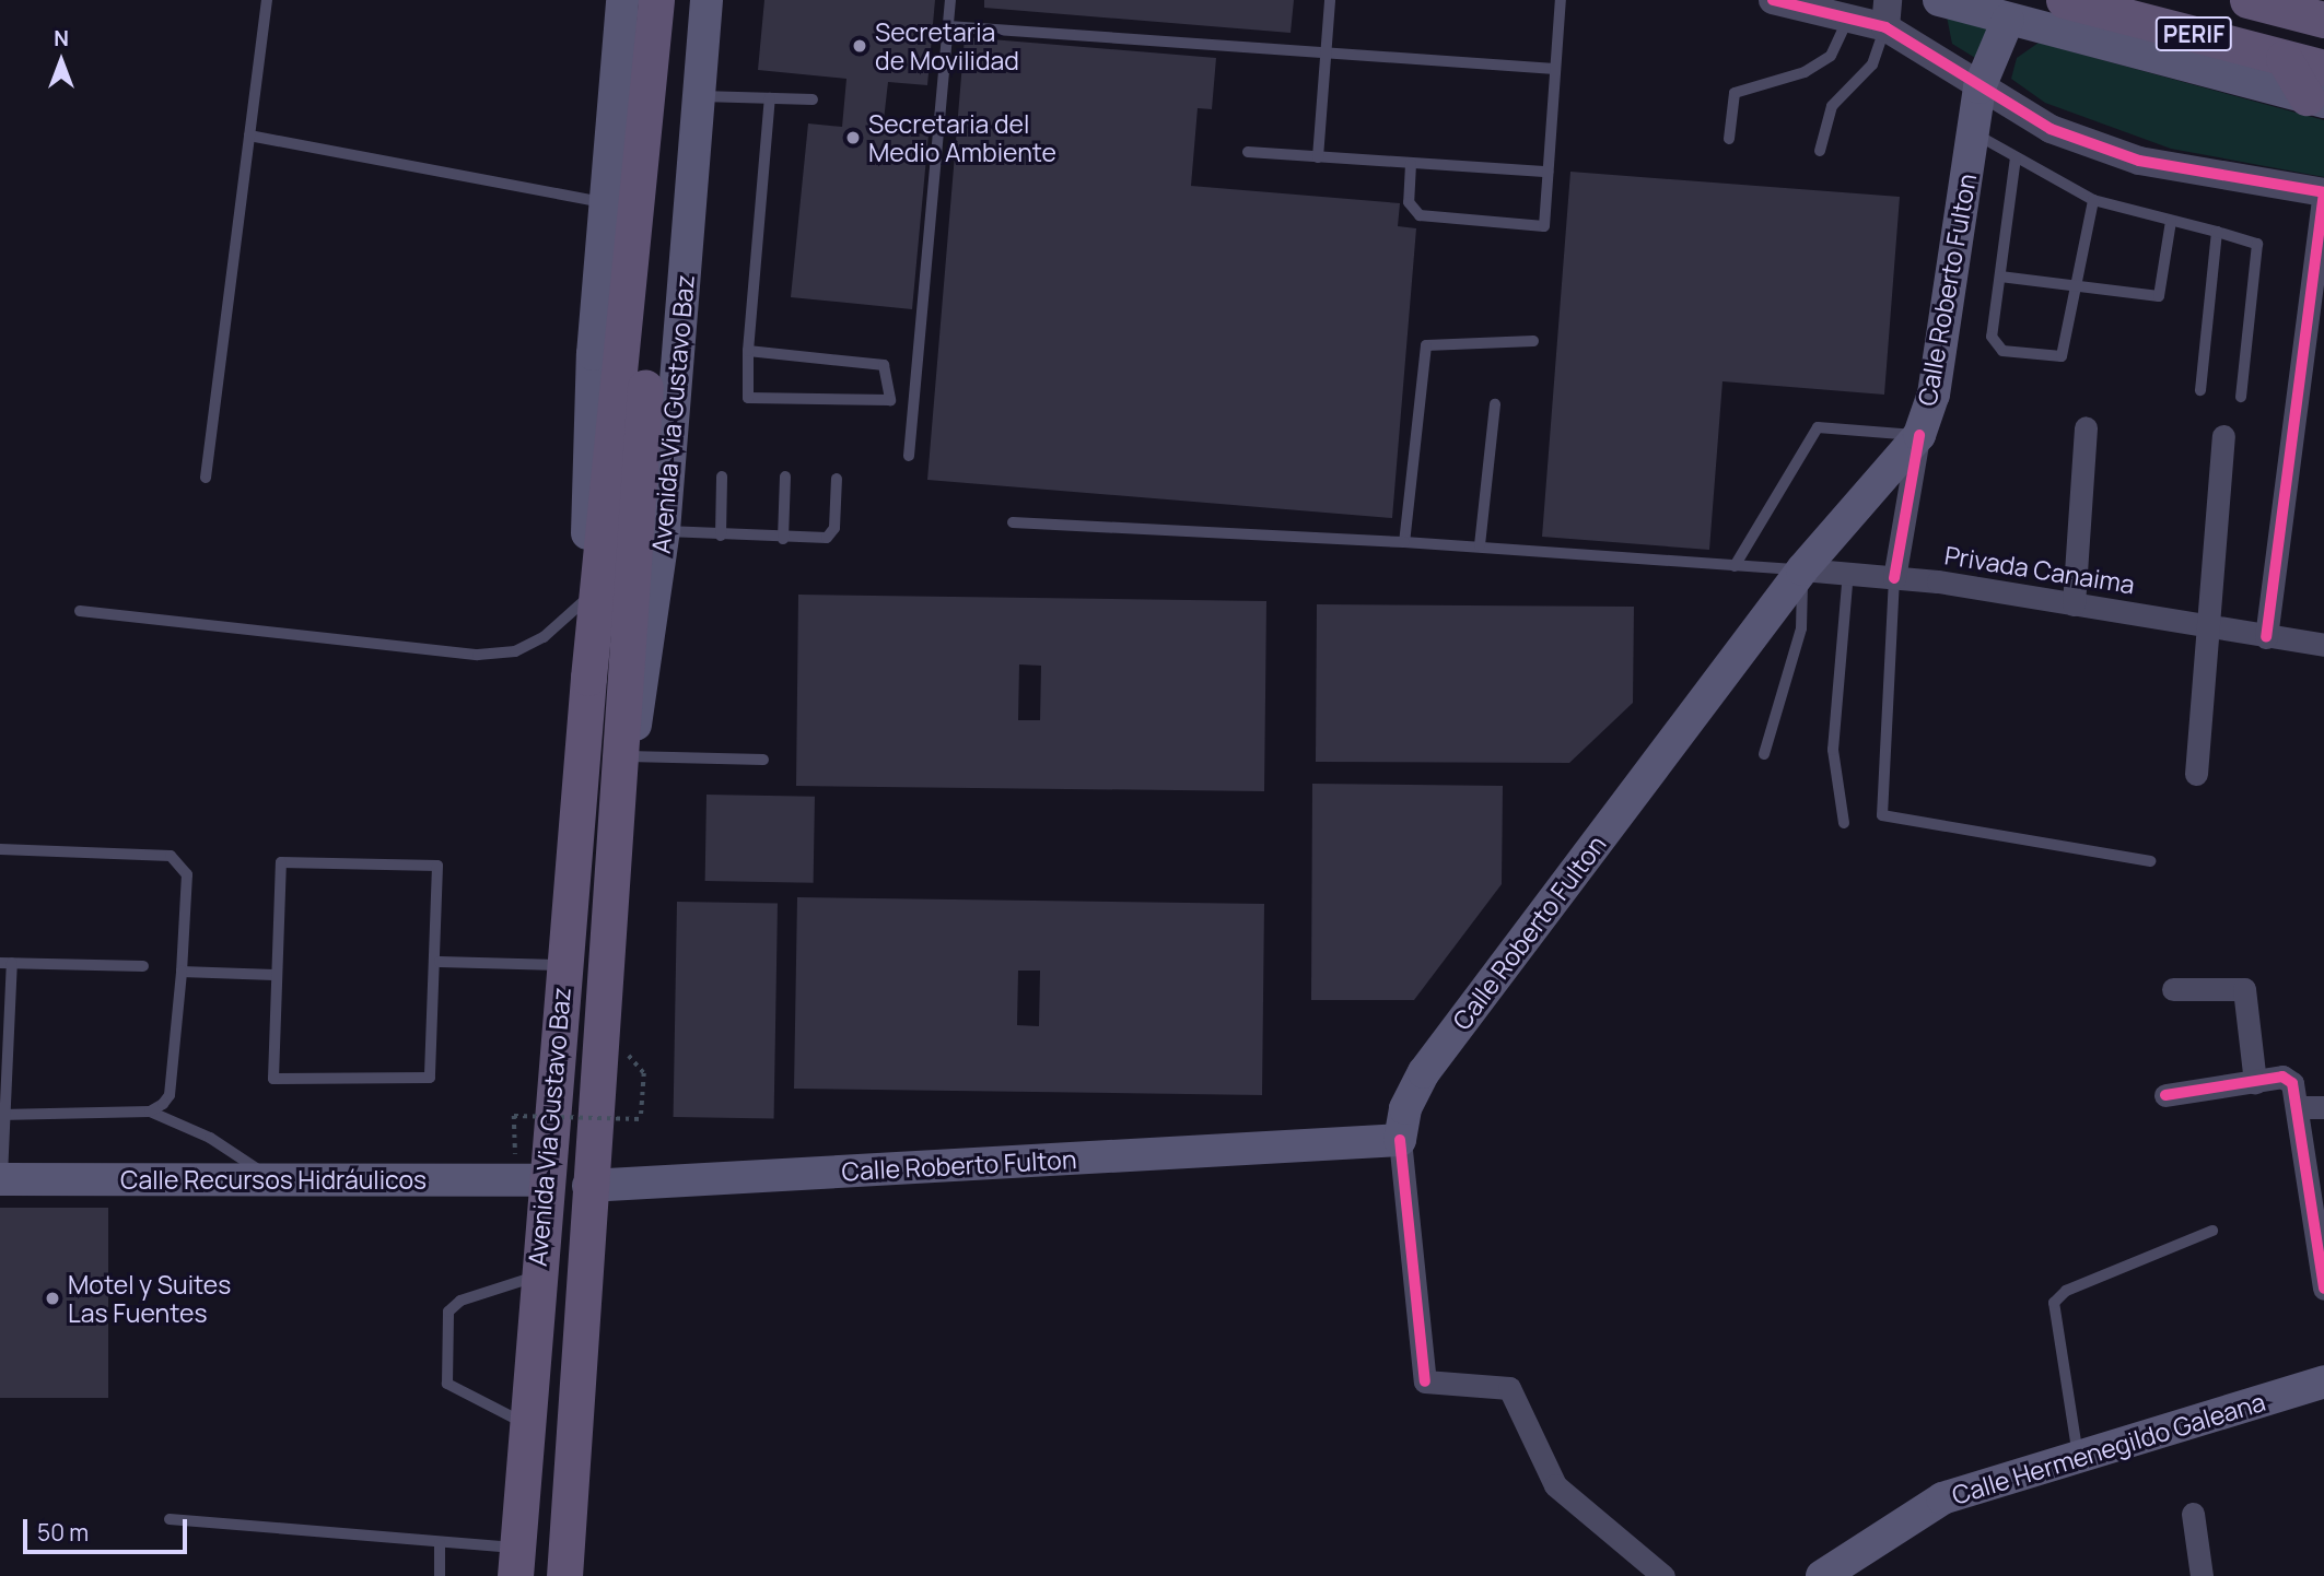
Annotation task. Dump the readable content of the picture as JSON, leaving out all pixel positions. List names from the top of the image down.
{
  "streets": {
    "main road": [
      "PERIF",
      "Calle Roberto Fulton",
      "Avenida Via Gustavo Baz",
      "Calle Recursos Hidráulicos",
      "Calle Hermenegildo Galeana"
    ],
    "street": ["Privada Canaima"]
  },
  "crossings": [
    ["Calle Roberto Fulton", "Avenida Via Gustavo Baz"],
    ["Calle Roberto Fulton", "Privada Canaima"],
    ["Avenida Via Gustavo Baz", "Calle Recursos Hidráulicos"]
  ],
  "places": ["Secretaria de Movilidad", "Secretaria del Medio Ambiente", "Motel y Suites Las Fuentes"],
  "scale_bar": "50 m",
  "north": "top"
}
